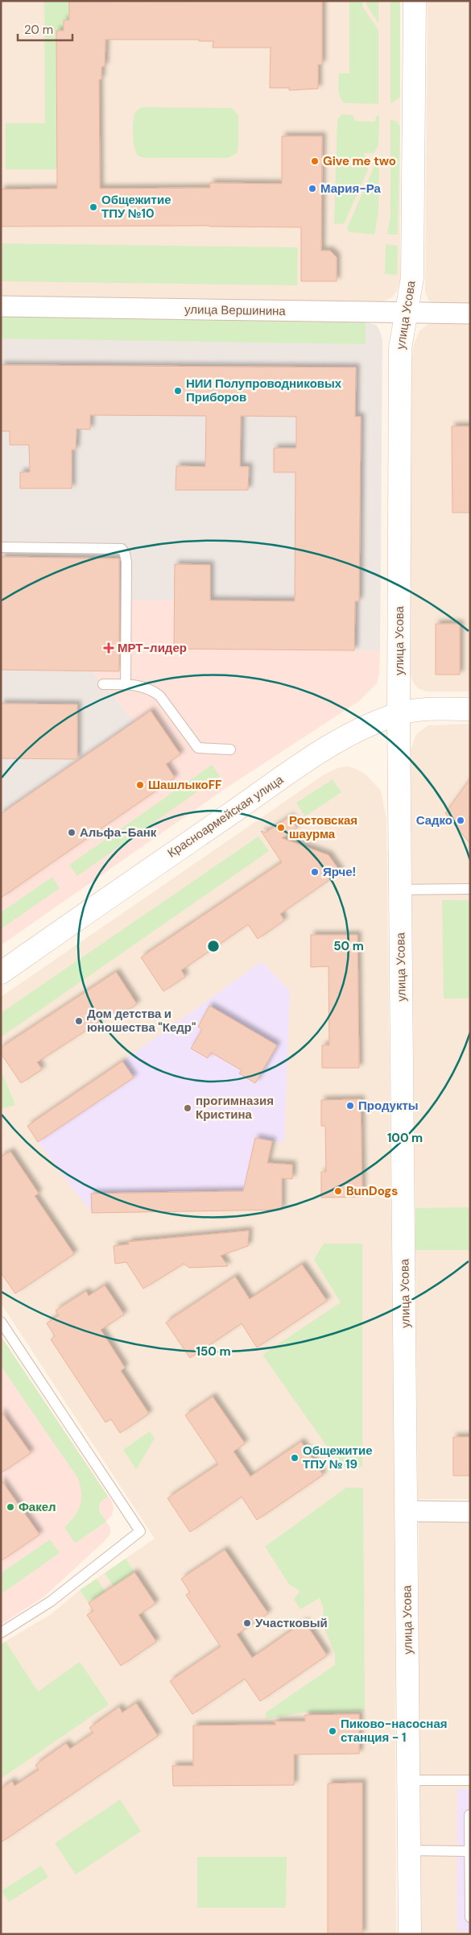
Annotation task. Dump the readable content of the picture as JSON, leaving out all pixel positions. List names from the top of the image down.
{
  "streets": {
    "main road": ["улица Усова", "Красноармейская улица"],
    "street": ["улица Вершинина"]
  },
  "crossings": [
    ["улица Вершинина", "улица Усова"],
    ["улица Усова", "Красноармейская улица"]
  ],
  "places": {
    "other": [
      "Give me two",
      "Мария-Ра",
      "Общежитие ТПУ №10",
      "НИИ Полупроводниковых Приборов",
      "ШашлыкоFF",
      "Садко",
      "Ростовская шаурма",
      "Альфа-Банк",
      "Ярче!",
      "Дом детства и юношества \"Кедр\"",
      "Продукты",
      "прогимназия Кристина",
      "BunDogs",
      "Общежитие ТПУ № 19",
      "Факел",
      "Участковый",
      "Пиково-насосная станция - 1"
    ],
    "health": ["МРТ-лидер"]
  },
  "scale_bar": "20 m",
  "rings": ["50 m", "100 m", "150 m"]
}
